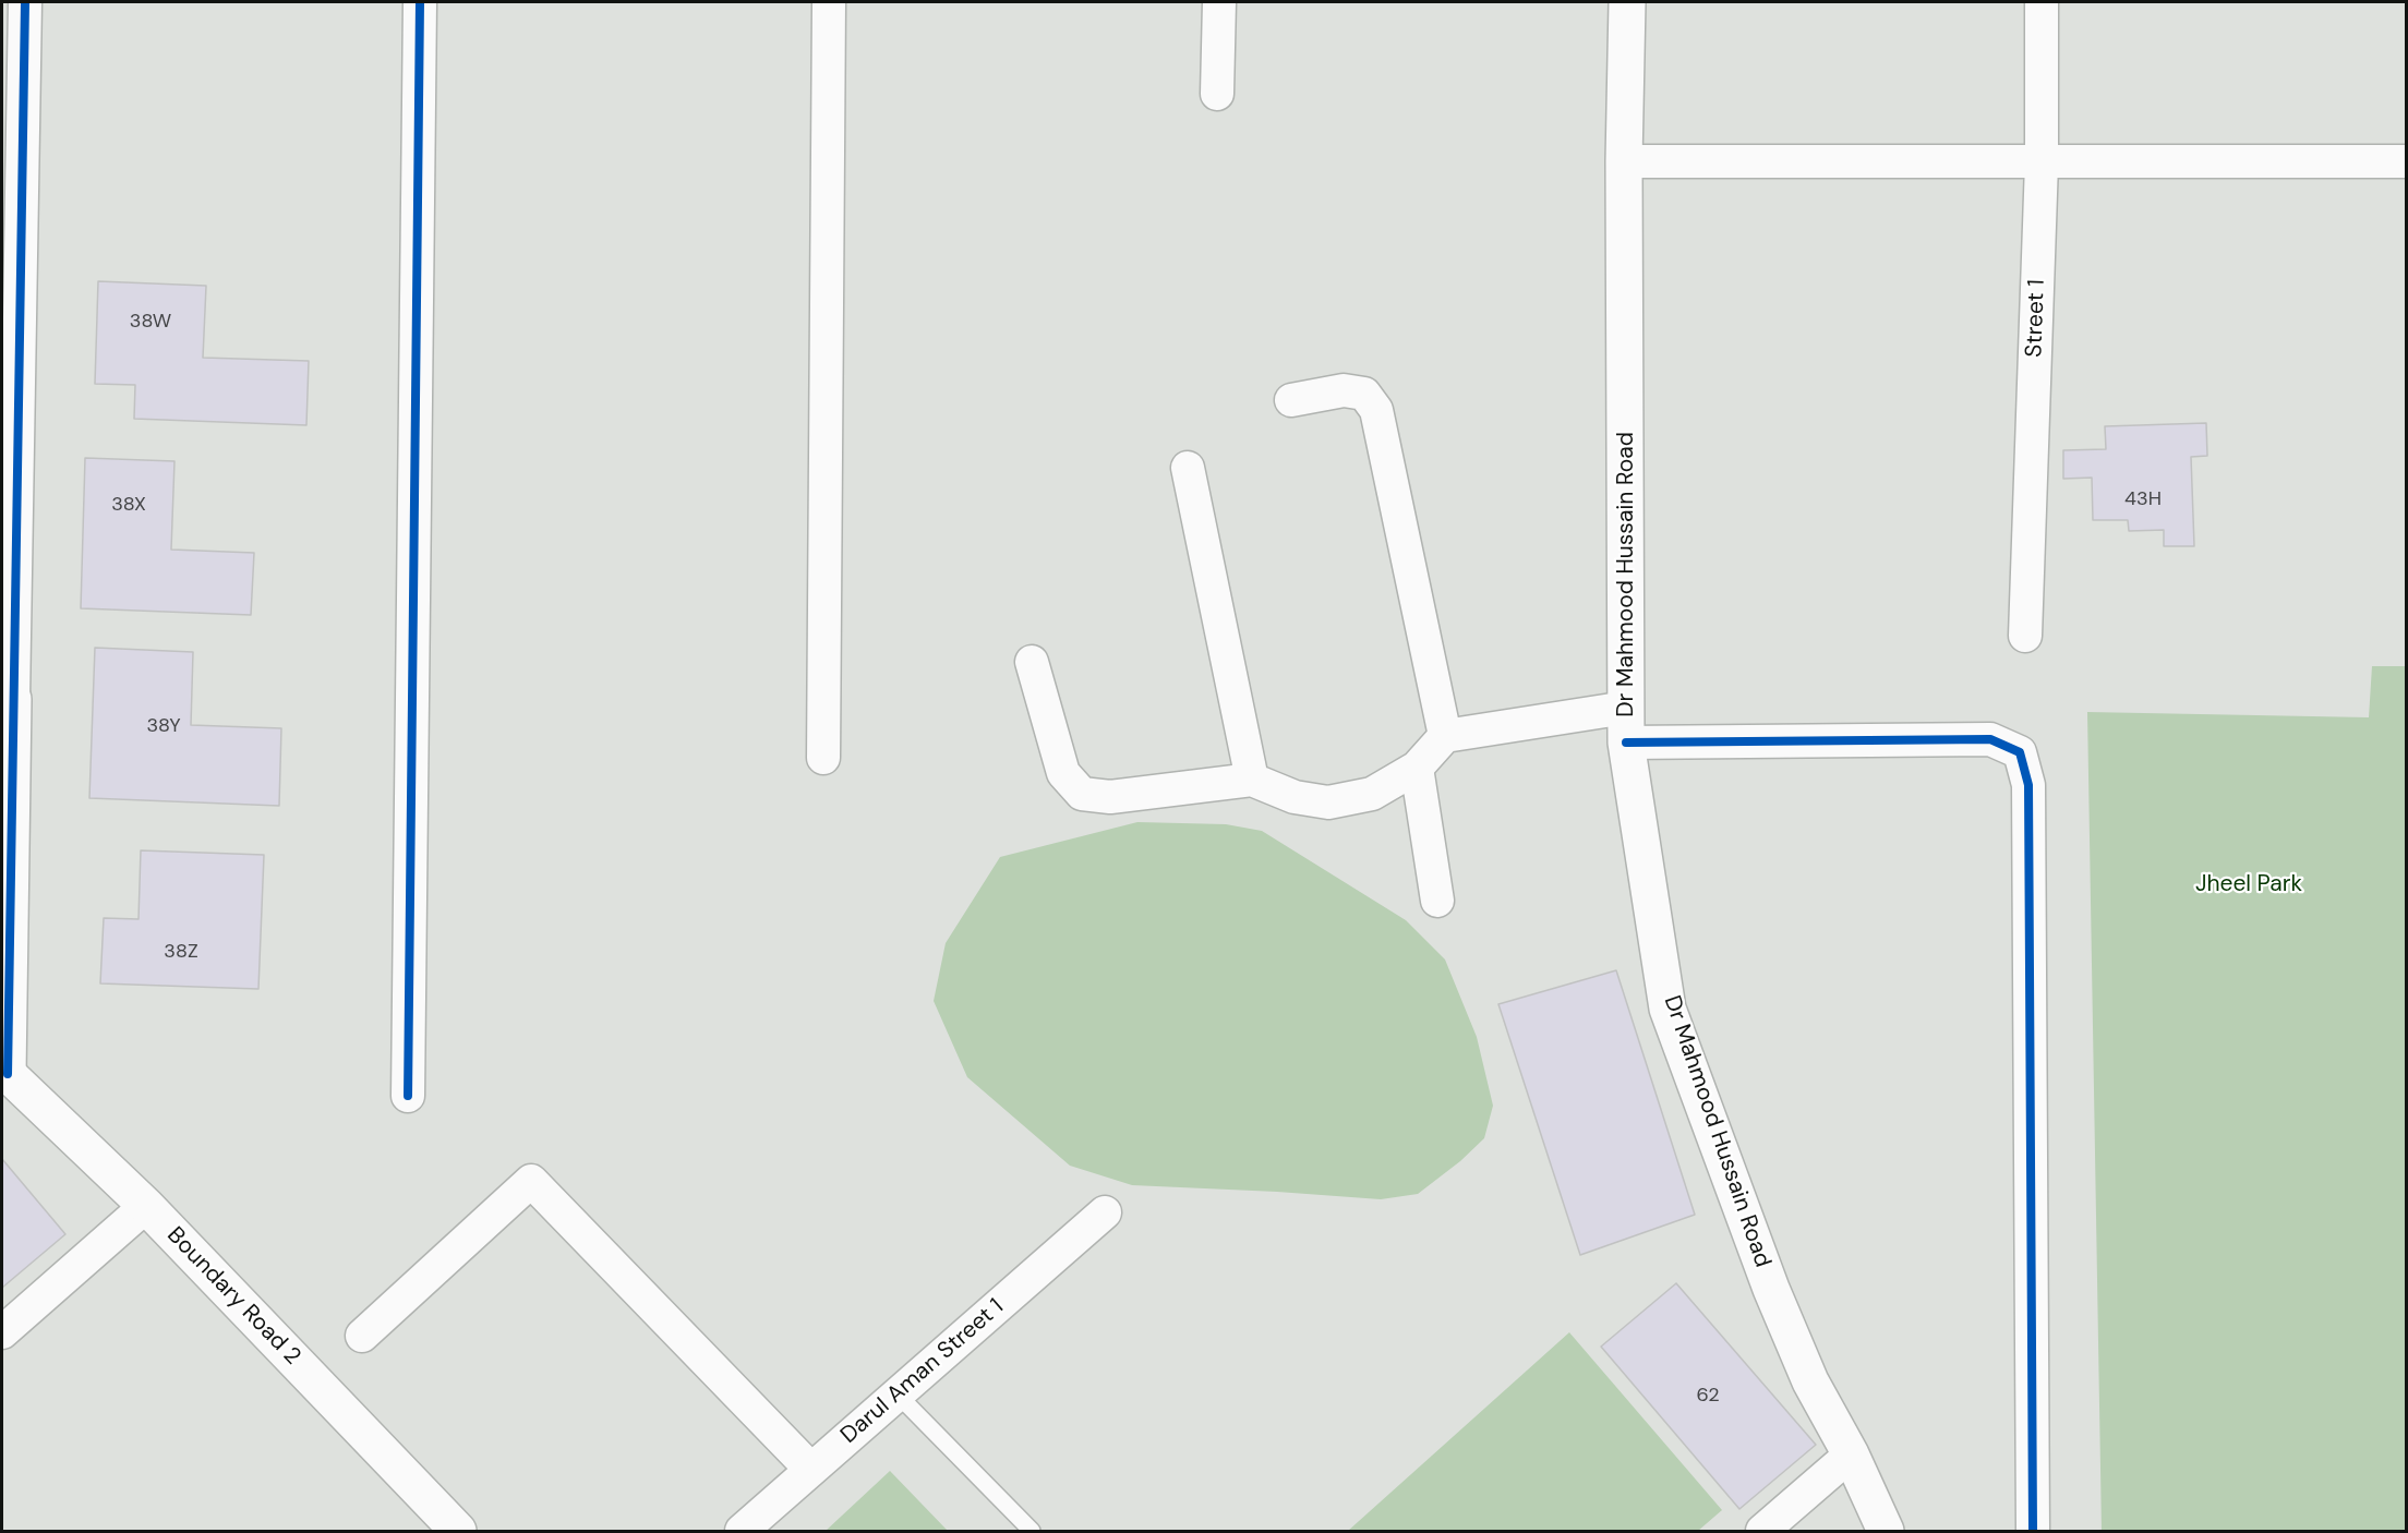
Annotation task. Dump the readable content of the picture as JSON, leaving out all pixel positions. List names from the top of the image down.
{
  "streets": {
    "main road": ["Dr Mahmood Hussain Road", "Boundary Road 2"],
    "street": ["Street 1", "Darul Aman Street 1"]
  },
  "parks": ["Jheel Park"],
  "house_numbers": [
    "38W",
    "43H",
    "38X",
    "38Y",
    "38Z",
    "62"
  ]
}
